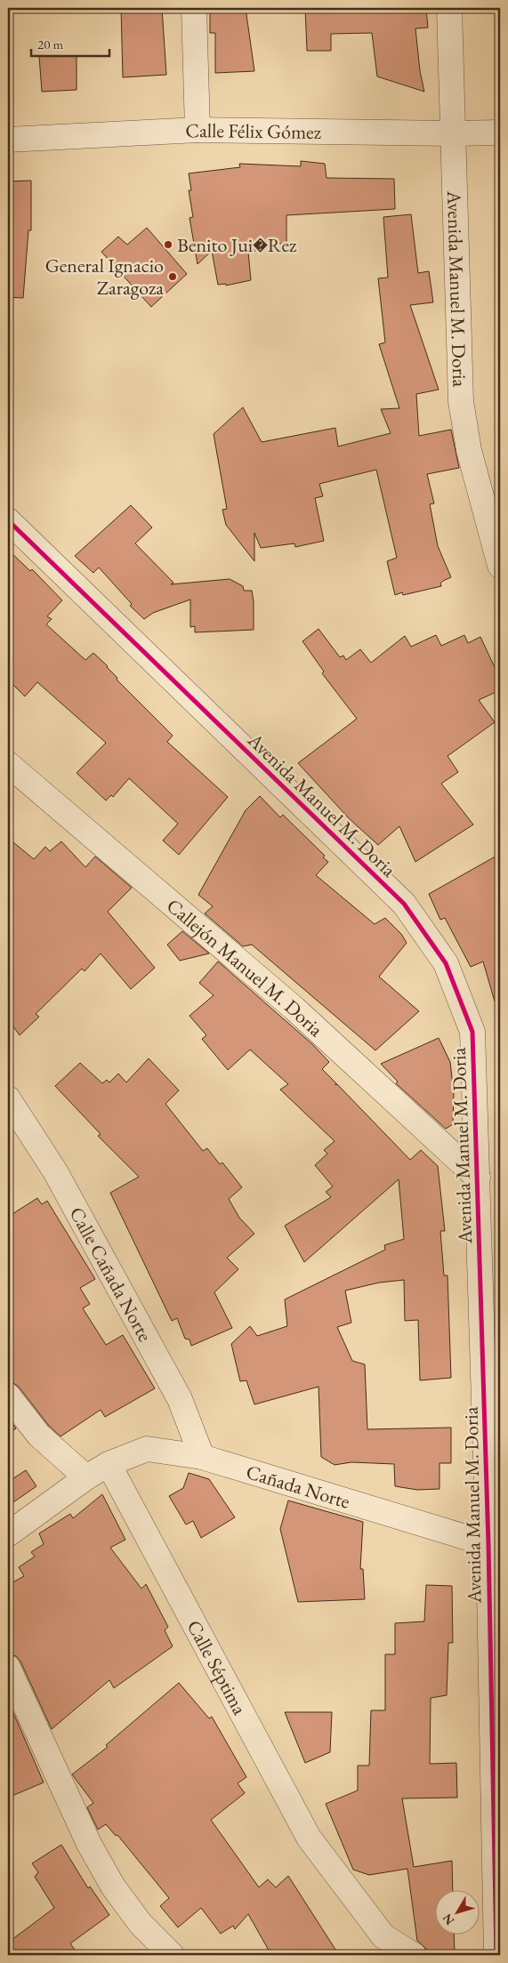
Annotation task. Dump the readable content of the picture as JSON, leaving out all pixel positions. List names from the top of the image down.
{
  "streets": {
    "street": [
      "Calle Félix Gómez",
      "Avenida Manuel M. Doria",
      "Callejón Manuel M. Doria",
      "Calle Cañada Norte",
      "Cañada Norte",
      "Calle Séptima"
    ]
  },
  "crossings": [
    ["Calle Félix Gómez", "Avenida Manuel M. Doria"],
    ["Avenida Manuel M. Doria", "Callejón Manuel M. Doria"],
    ["Avenida Manuel M. Doria", "Cañada Norte"],
    ["Calle Cañada Norte", "Cañada Norte"],
    ["Cañada Norte", "Calle Séptima"]
  ],
  "places": ["Benito Jui�Rez", "General Ignacio Zaragoza"],
  "scale_bar": "20 m",
  "north": "bottom left"
}
